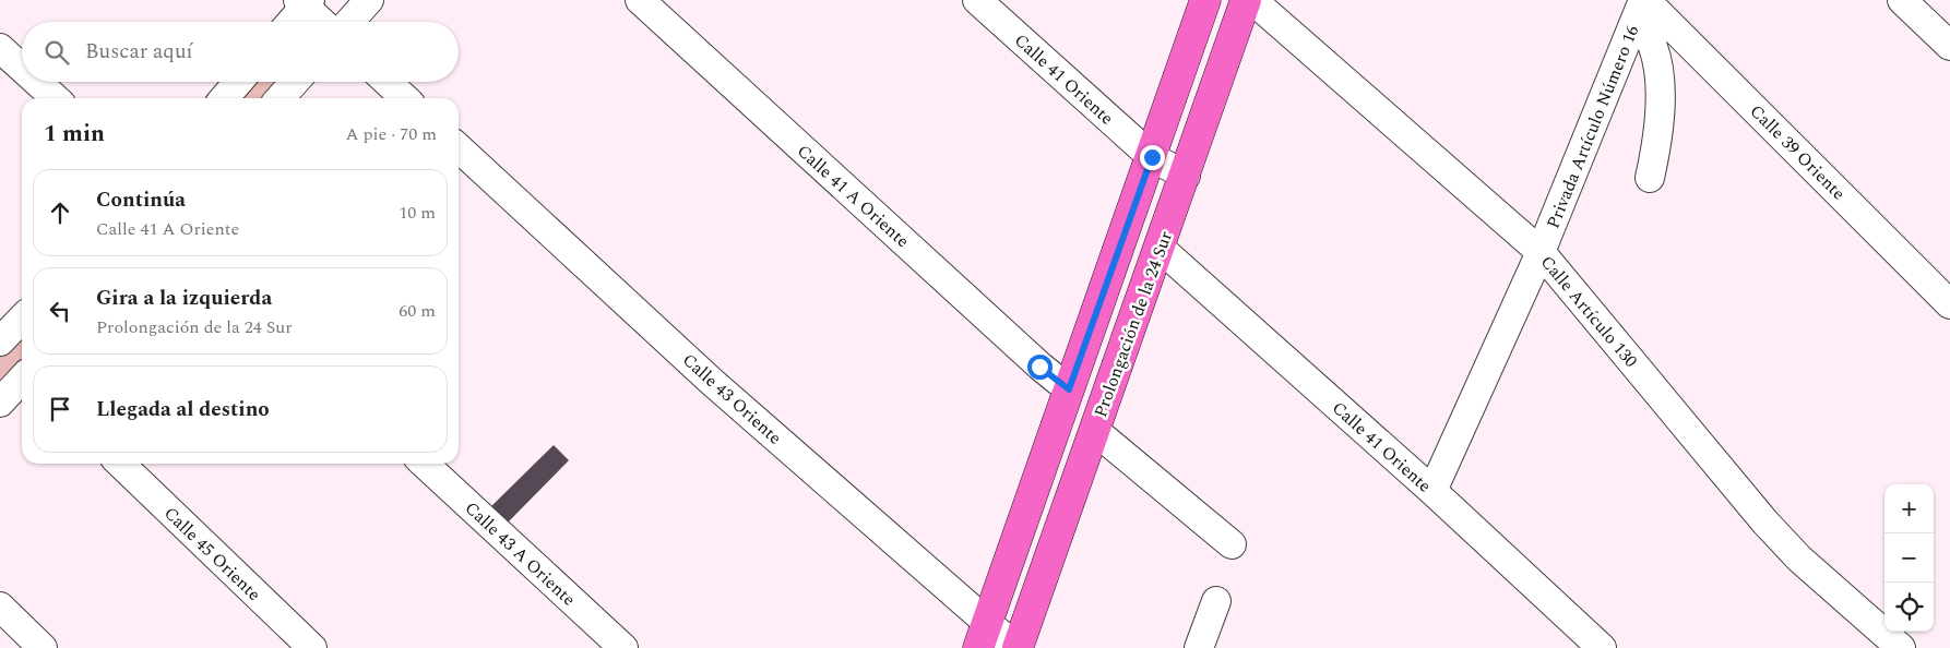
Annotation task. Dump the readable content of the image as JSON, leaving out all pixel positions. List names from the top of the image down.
{
  "streets": {
    "main road": ["Prolongación de la 24 Sur"],
    "street": [
      "Calle 41 Oriente",
      "Privada Artículo Número 16",
      "Calle 39 Oriente",
      "Calle 41 A Oriente",
      "Calle Artículo 130",
      "Calle 43 Oriente",
      "Calle 45 Oriente",
      "Calle 43 A Oriente"
    ]
  },
  "crossings": [
    ["Calle 41 Oriente", "Privada Artículo Número 16"],
    ["Calle 41 Oriente", "Prolongación de la 24 Sur"],
    ["Privada Artículo Número 16", "Calle 39 Oriente"],
    ["Privada Artículo Número 16", "Calle Artículo 130"],
    ["Calle 41 A Oriente", "Prolongación de la 24 Sur"],
    ["Prolongación de la 24 Sur", "Calle 43 Oriente"]
  ],
  "page": {
    "search": "Buscar aquí",
    "heading": ["1 min", "A pie · 70 m"],
    "list": [
      ["Continúa", "Calle 41 A Oriente", "10 m"],
      ["Gira a la izquierda", "Prolongación de la 24 Sur", "60 m"],
      "Llegada al destino"
    ],
    "map_buttons": ["+", "−"]
  }
}
